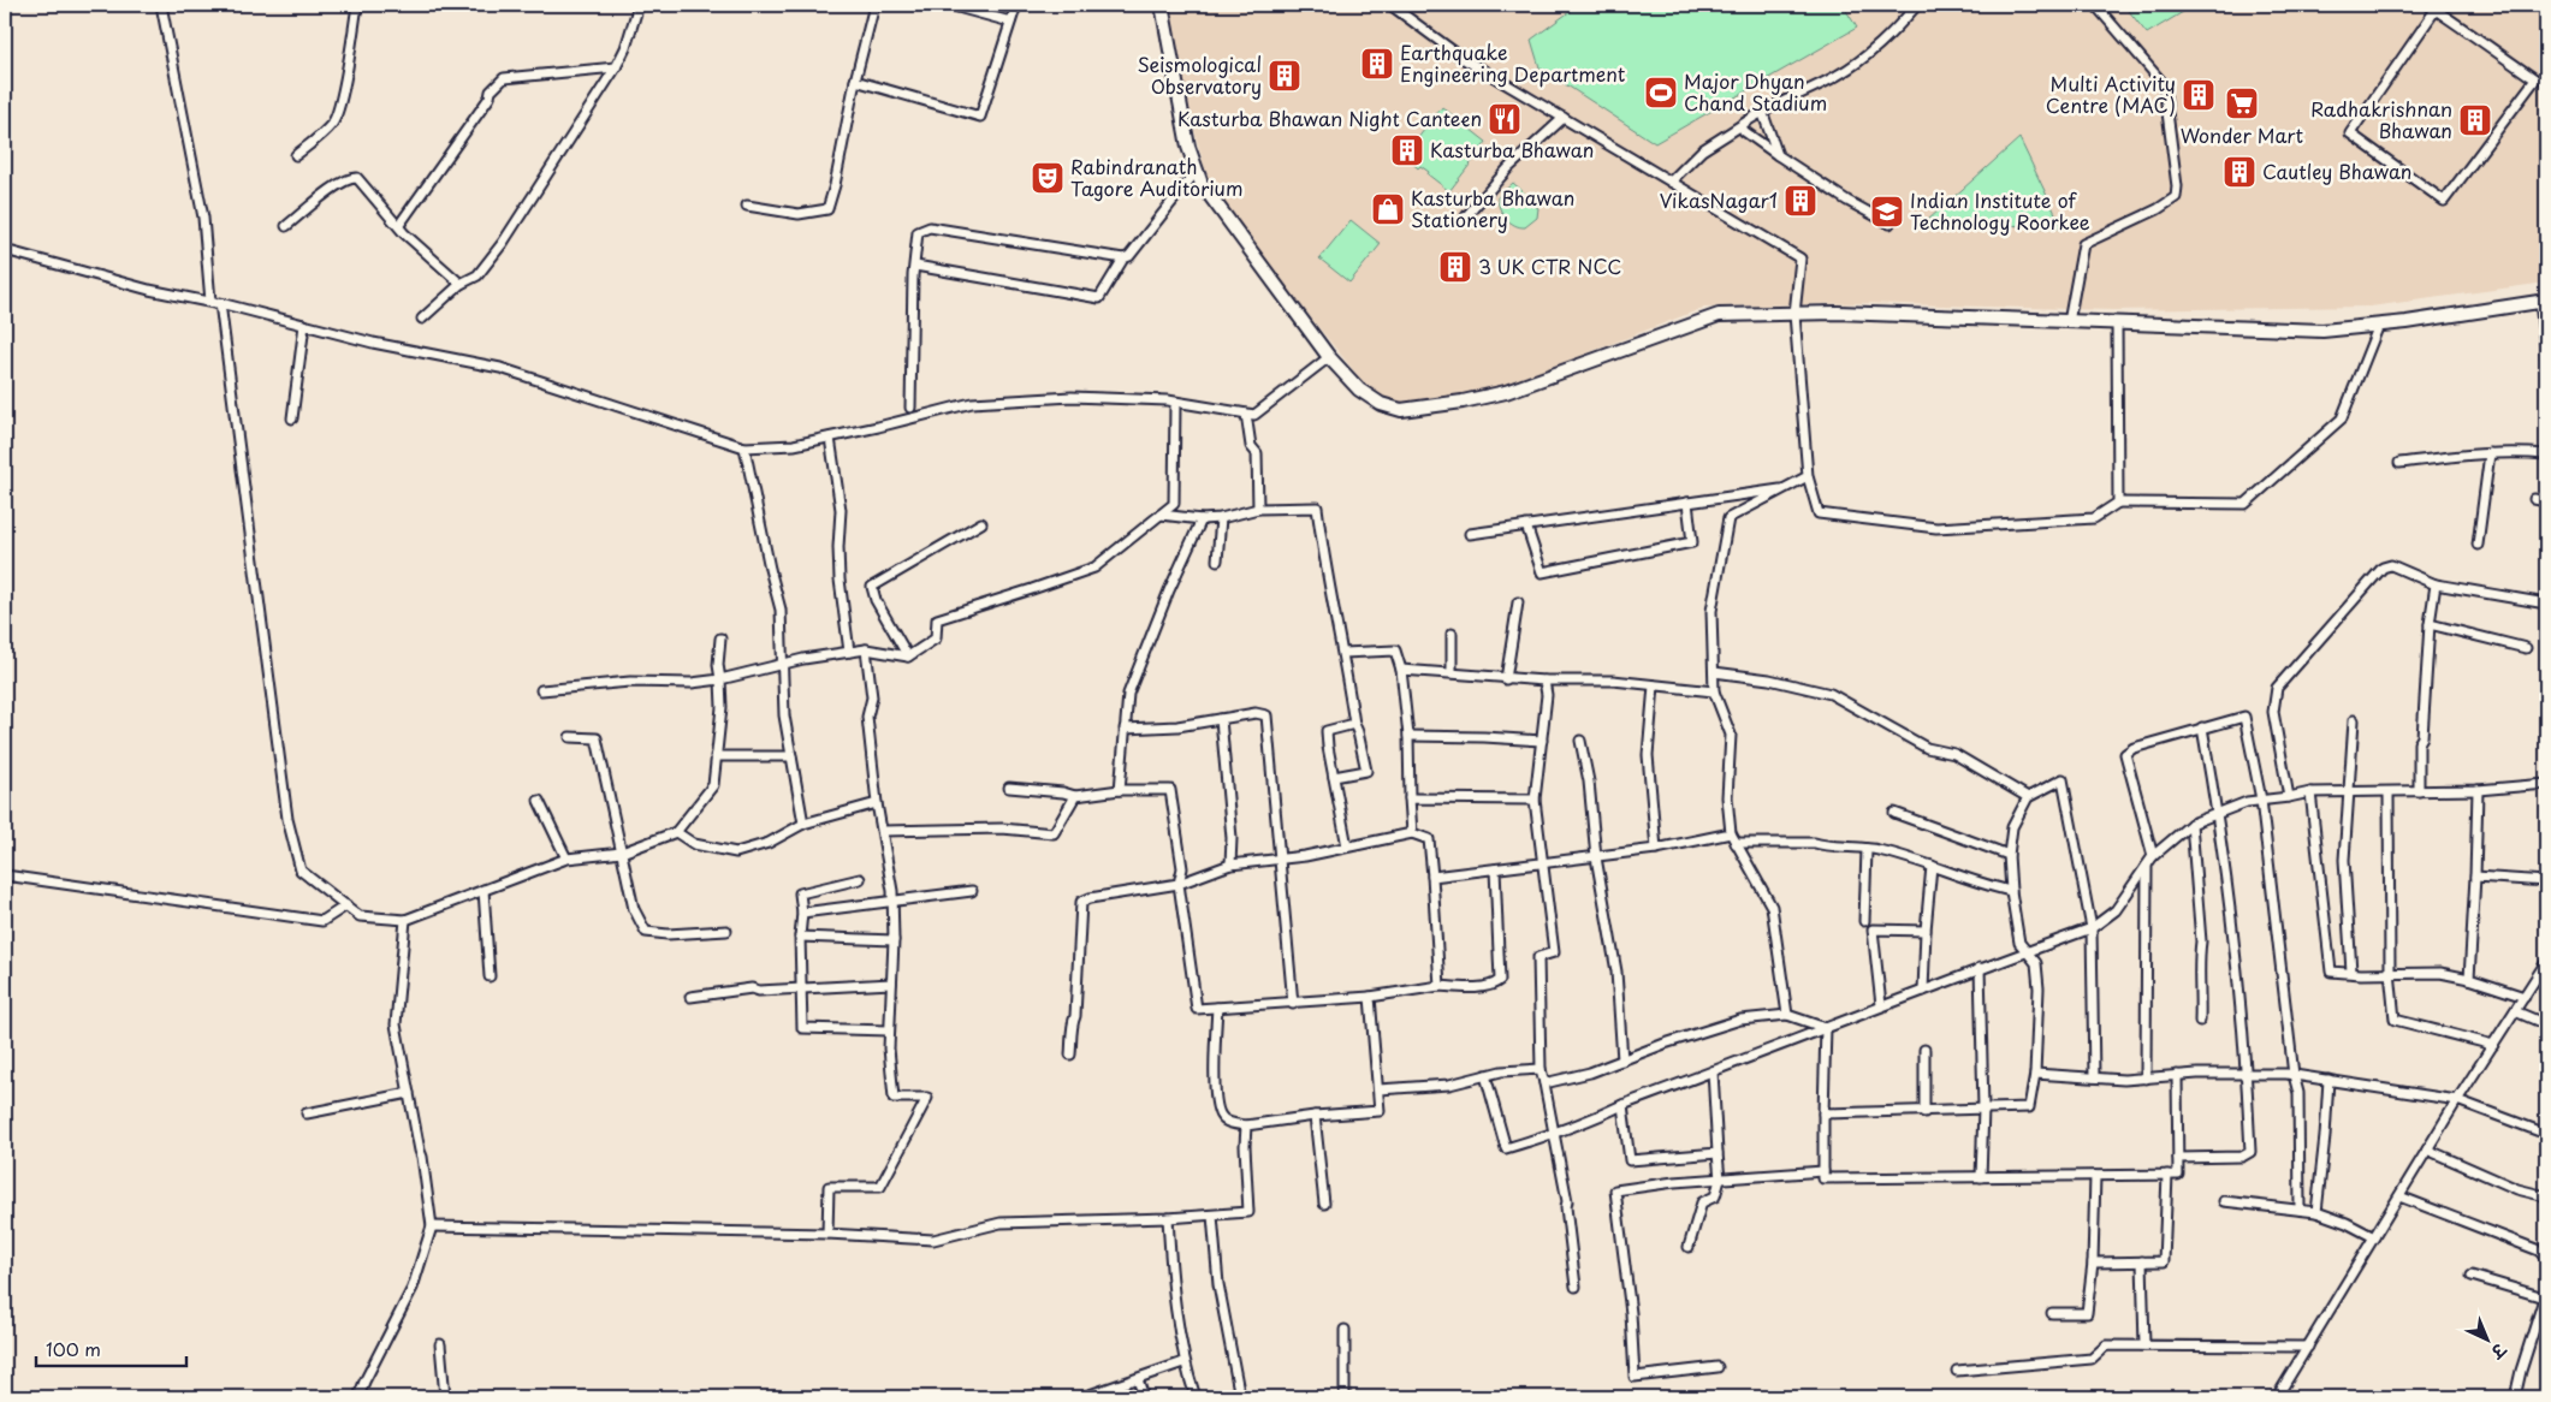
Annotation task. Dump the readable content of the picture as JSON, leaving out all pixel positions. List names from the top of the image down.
{
  "places": {
    "building": [
      "Earthquake Engineering Department",
      "Seismological Observatory",
      "Multi Activity Centre (MAC)",
      "Radhakrishnan Bhawan",
      "Kasturba Bhawan",
      "Cautley Bhawan",
      "VikasNagar1",
      "3 UK CTR NCC"
    ],
    "sports": ["Major Dhyan Chand Stadium"],
    "supermarket": ["Wonder Mart"],
    "restaurant": ["Kasturba Bhawan Night Canteen"],
    "theatre": ["Rabindranath Tagore Auditorium"],
    "shop": ["Kasturba Bhawan Stationery"],
    "school or university": ["Indian Institute of Technology Roorkee"]
  },
  "scale_bar": "100 m",
  "north": "bottom right"
}
